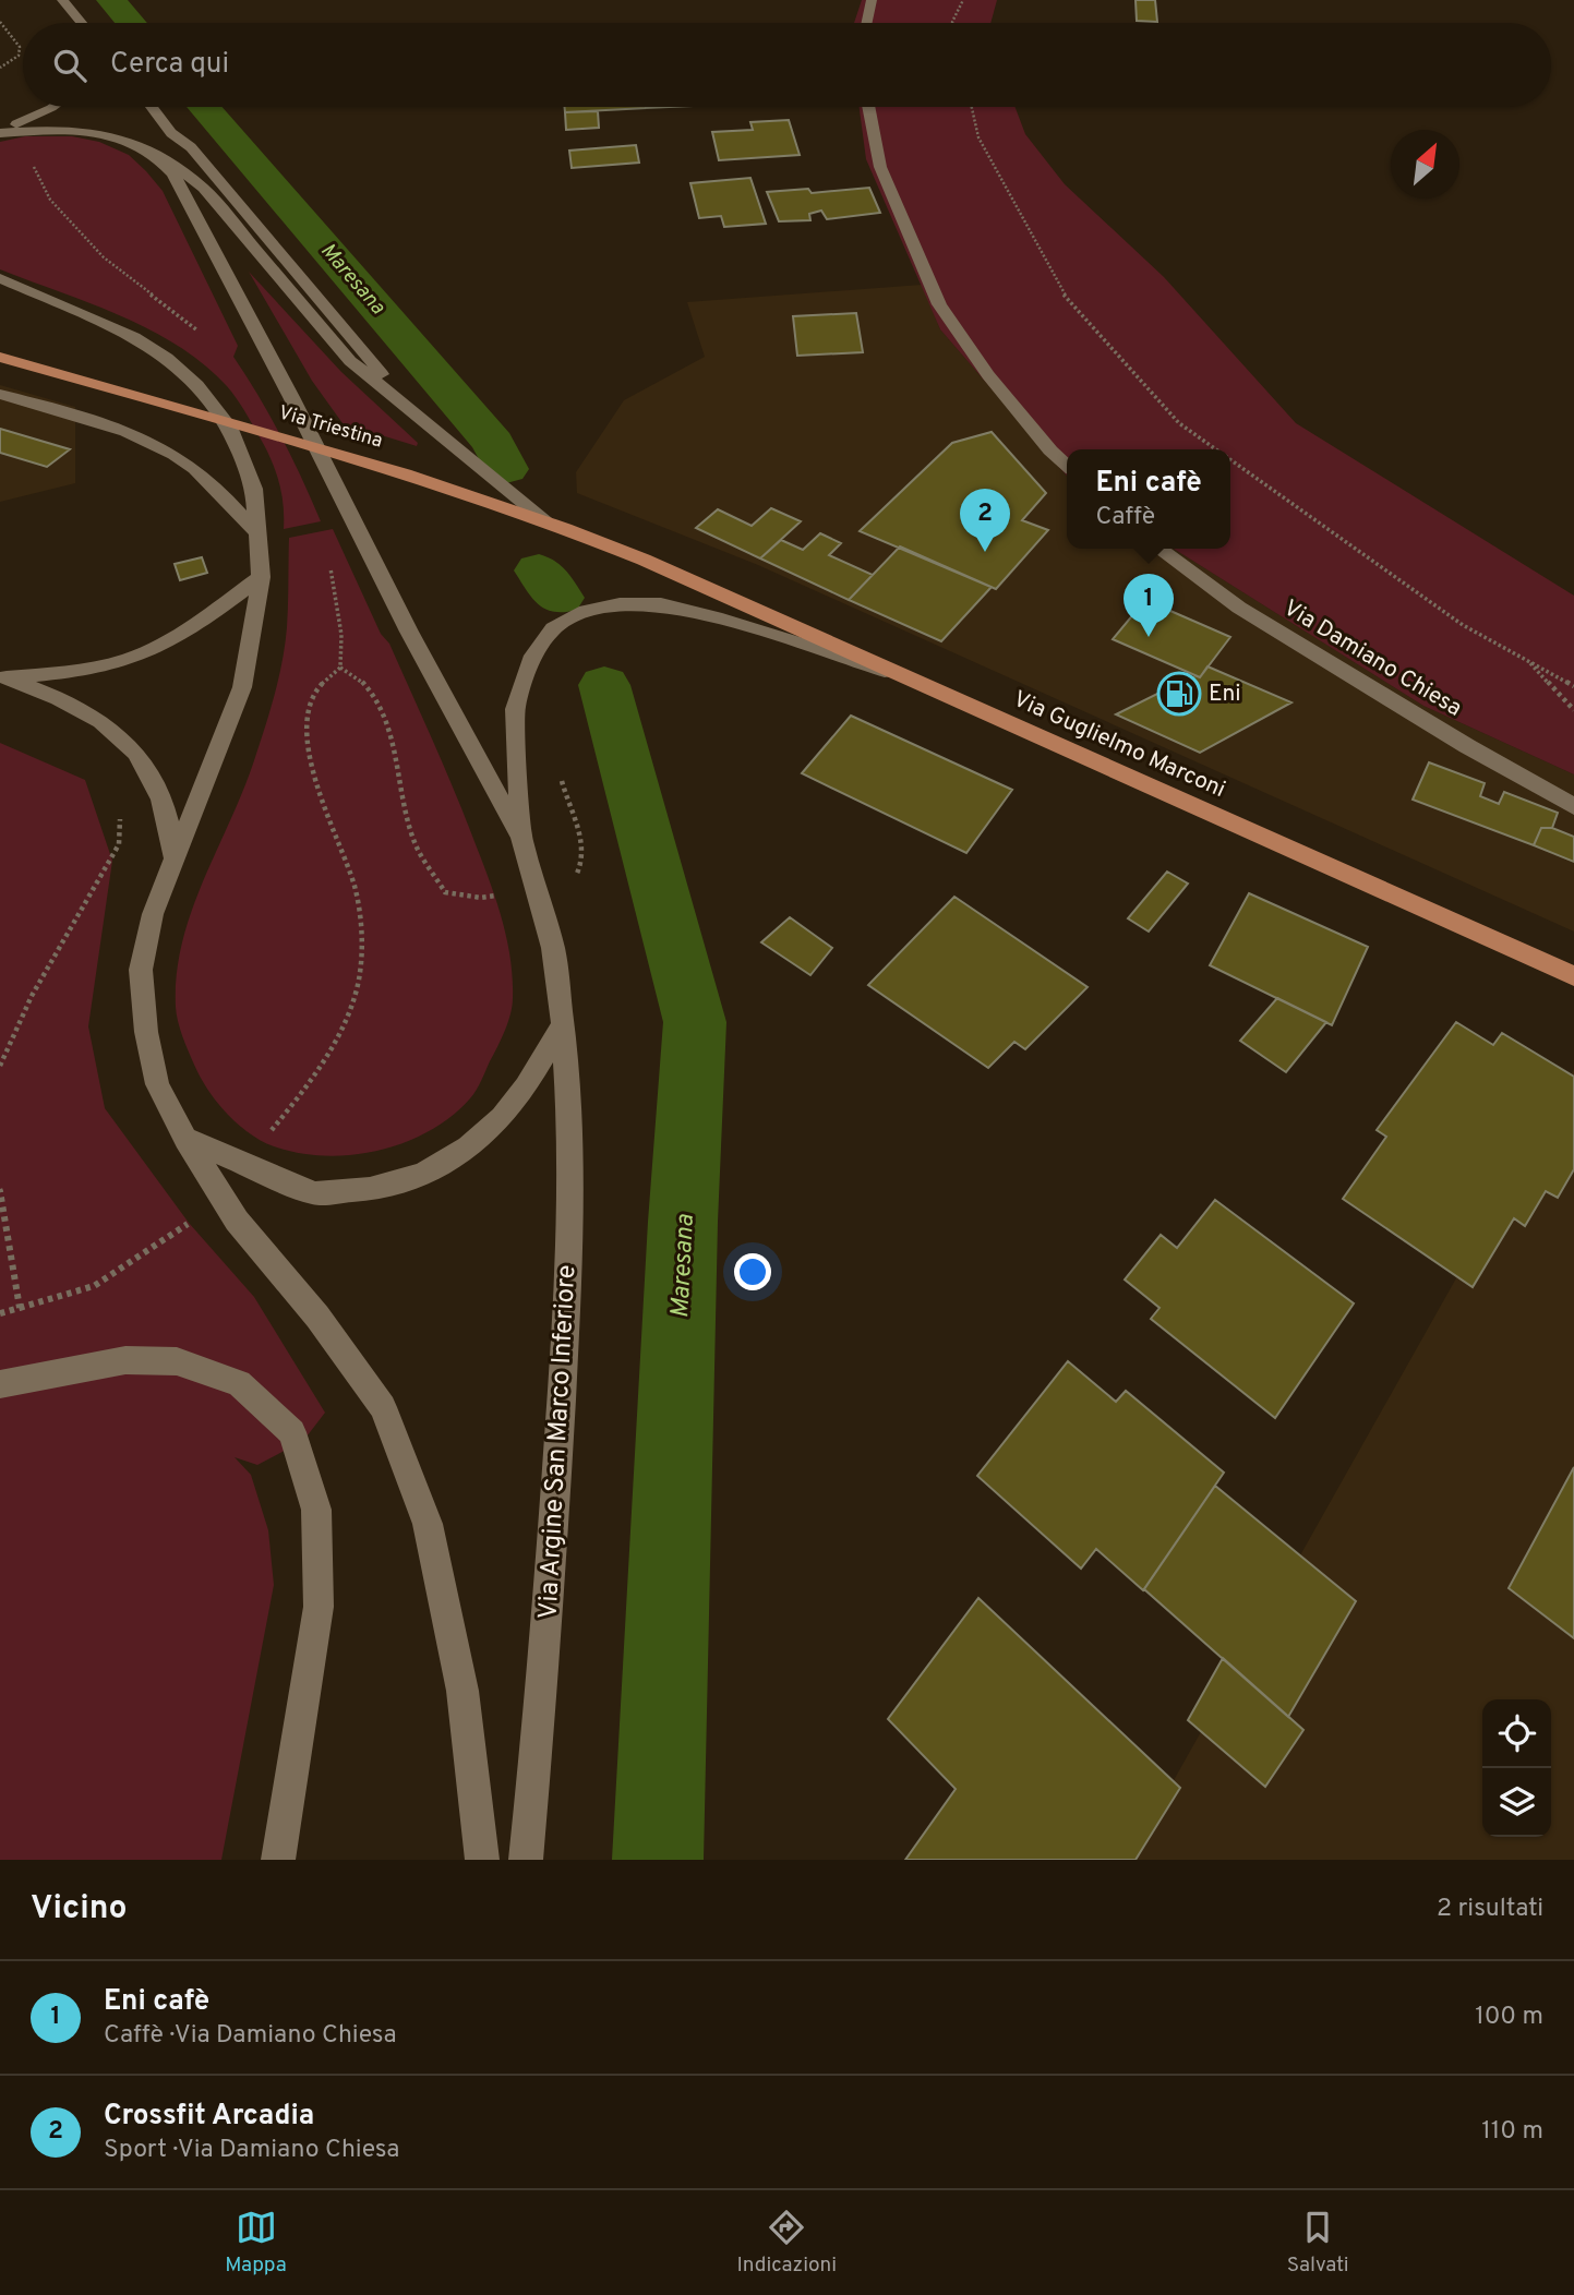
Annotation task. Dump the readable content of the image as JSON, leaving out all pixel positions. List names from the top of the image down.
{
  "streets": {
    "main road": ["Via Triestina", "Via Guglielmo Marconi"],
    "street": ["Via Damiano Chiesa", "Via Argine San Marco Inferiore"]
  },
  "crossings": [
    ["Via Triestina", "Via Guglielmo Marconi"]
  ],
  "water": ["Maresana"],
  "places": {
    "fuel station": ["Eni"]
  },
  "north": "top right",
  "page": {
    "search": "Cerca qui",
    "popup": ["Eni cafè", "Caffè"],
    "pins": ["2", "1"],
    "heading": ["Vicino", "2 risultati"],
    "list": [
      {
        "mark": "1",
        "name": "Eni cafè",
        "note": "Caffè · Via Damiano Chiesa",
        "value": "100 m"
      },
      {
        "mark": "2",
        "name": "Crossfit Arcadia",
        "note": "Sport · Via Damiano Chiesa",
        "value": "110 m"
      }
    ],
    "nav": ["Mappa", "Indicazioni", "Salvati"]
  }
}
